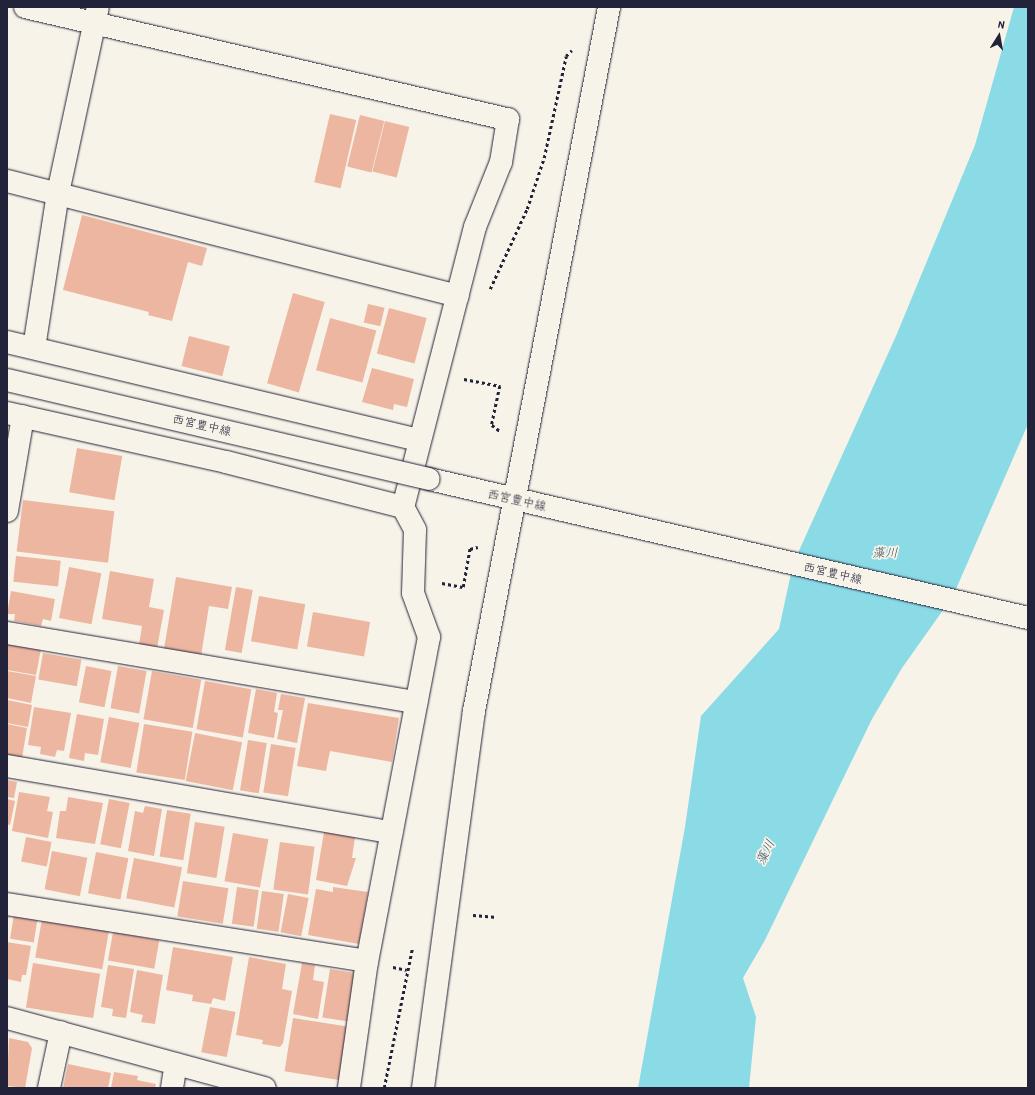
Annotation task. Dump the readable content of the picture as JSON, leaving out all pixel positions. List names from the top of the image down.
{
  "streets": {
    "street": ["西宮豊中線"]
  },
  "water": ["藻川"],
  "north": "top"
}
